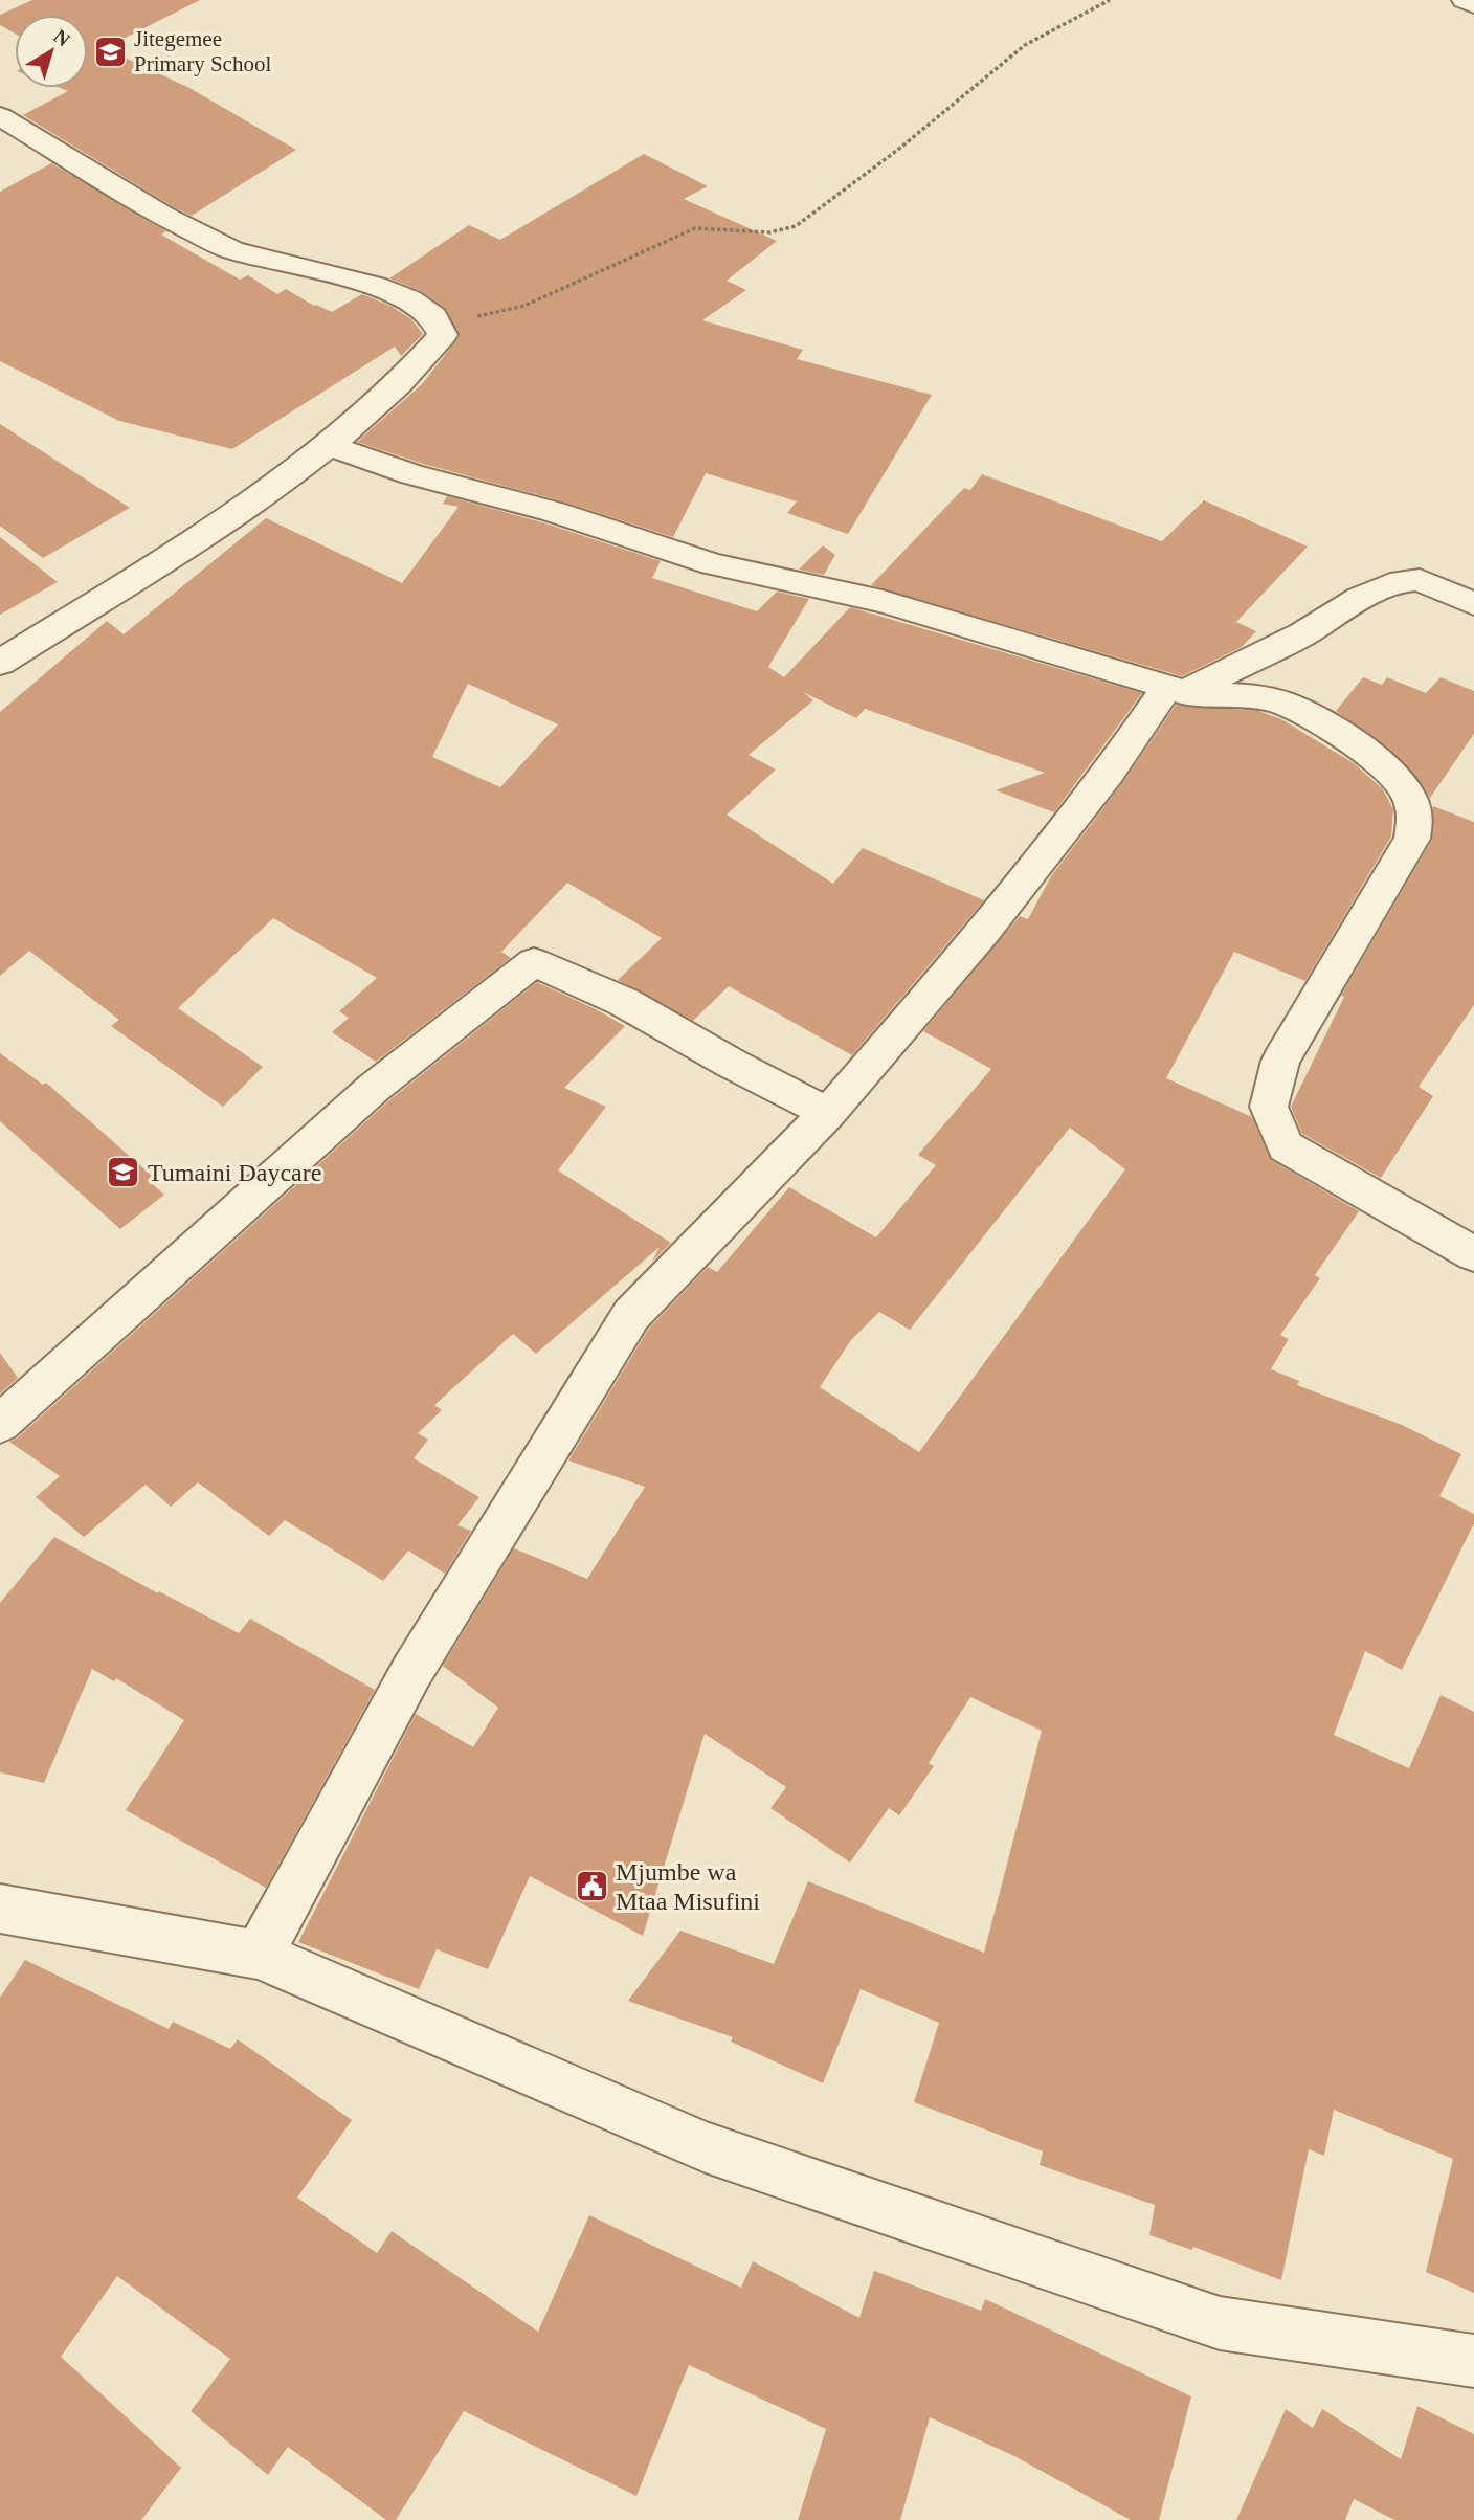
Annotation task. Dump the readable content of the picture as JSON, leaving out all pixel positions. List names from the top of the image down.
{
  "places": {
    "school or university": ["Jitegemee Primary School", "Tumaini Daycare"],
    "public building": ["Mjumbe wa Mtaa Misufini"]
  },
  "north": "top right"
}
